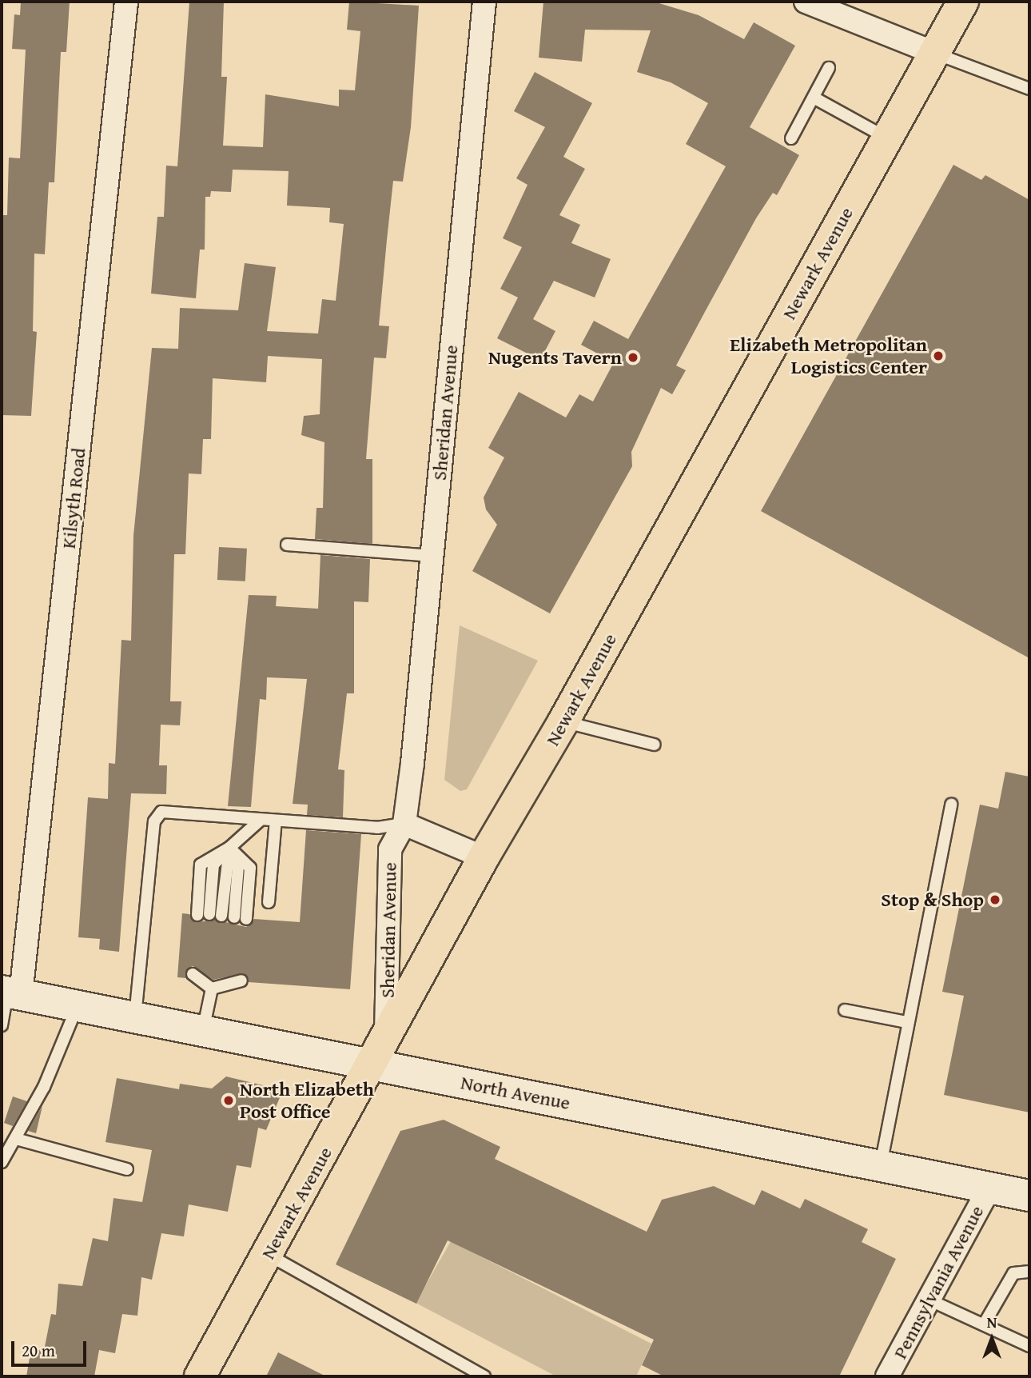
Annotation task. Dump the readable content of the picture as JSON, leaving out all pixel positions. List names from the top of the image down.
{
  "streets": {
    "main road": ["Newark Avenue", "North Avenue"],
    "street": ["Sheridan Avenue", "Kilsyth Road", "Pennsylvania Avenue"]
  },
  "crossings": [
    ["Newark Avenue", "Sheridan Avenue"],
    ["Newark Avenue", "North Avenue"],
    ["Sheridan Avenue", "North Avenue"],
    ["Kilsyth Road", "North Avenue"],
    ["North Avenue", "Pennsylvania Avenue"]
  ],
  "places": [
    "Elizabeth Metropolitan Logistics Center",
    "Nugents Tavern",
    "Stop & Shop",
    "North Elizabeth Post Office"
  ],
  "scale_bar": "20 m",
  "north": "top"
}
